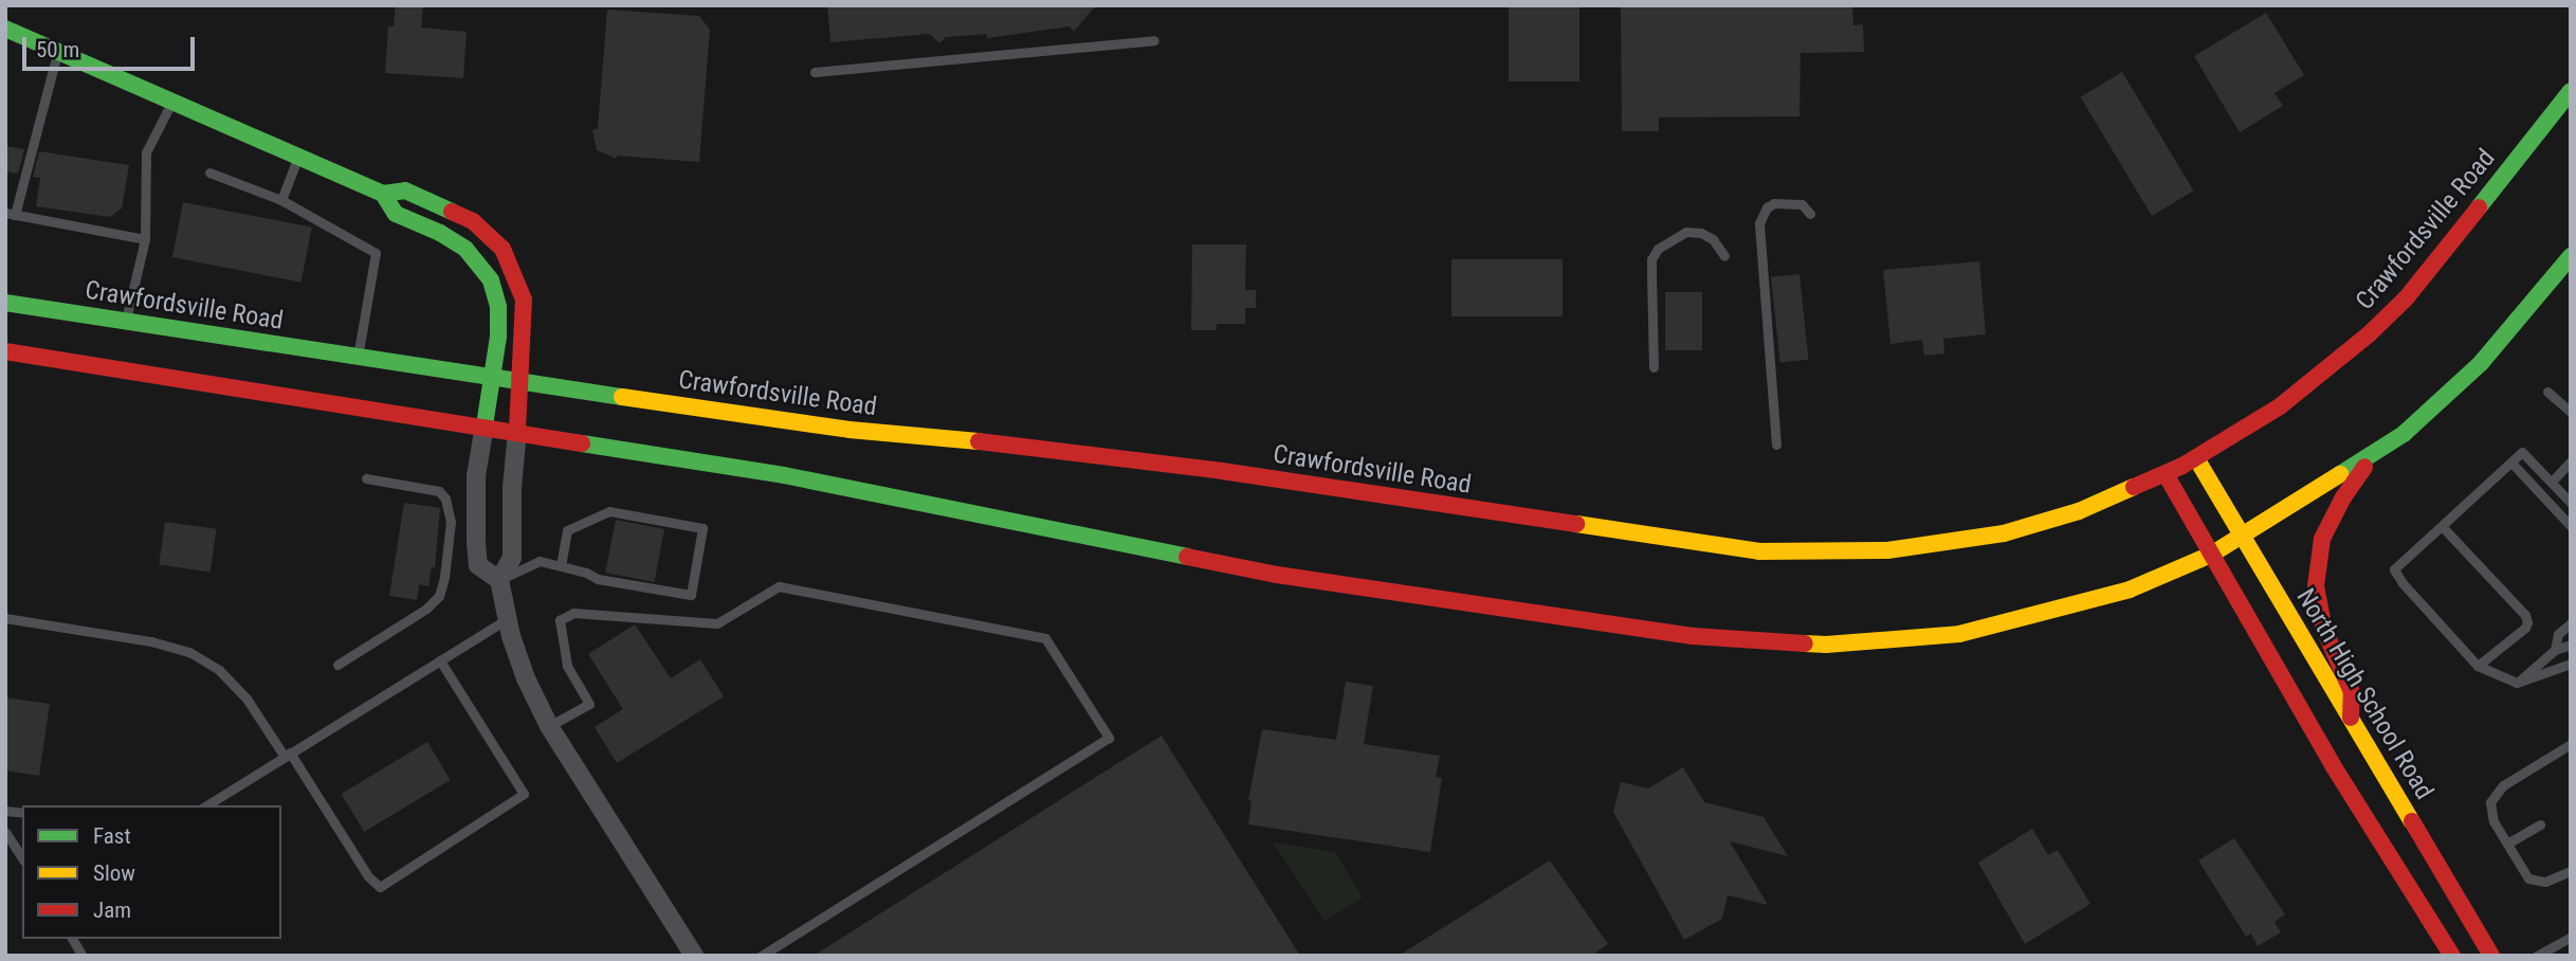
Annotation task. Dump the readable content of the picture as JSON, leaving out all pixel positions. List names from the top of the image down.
{
  "streets": {
    "main road": ["Crawfordsville Road", "North High School Road"]
  },
  "crossings": [
    ["Crawfordsville Road", "North High School Road"]
  ],
  "legend": ["Fast", "Slow", "Jam"],
  "scale_bar": "50 m"
}
